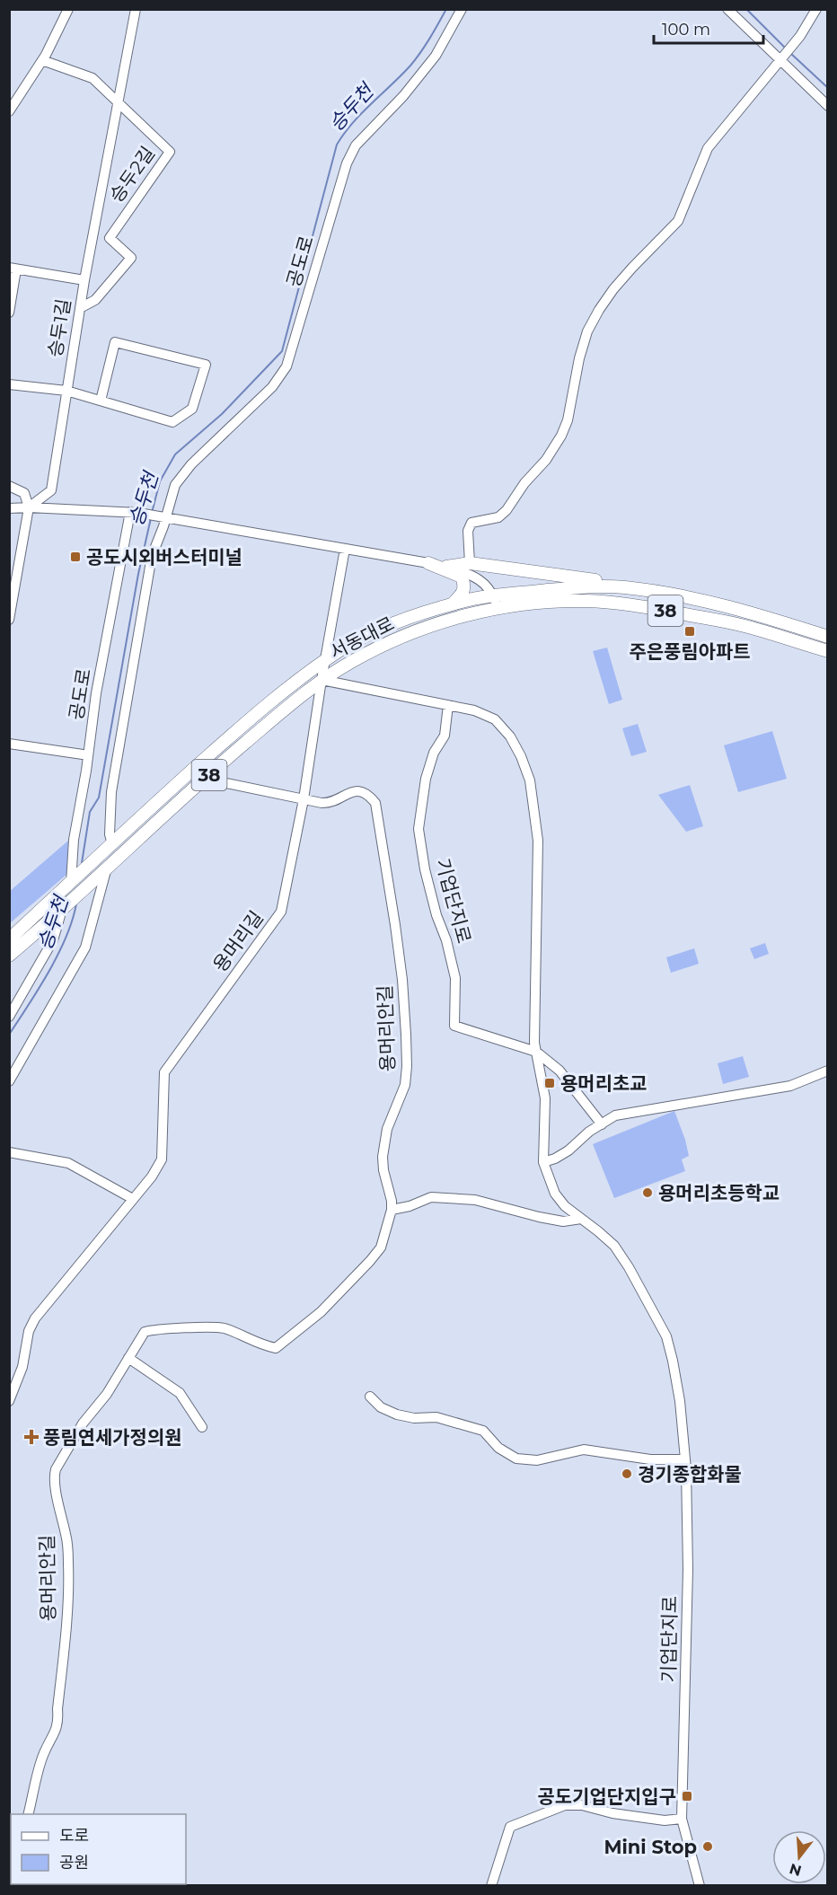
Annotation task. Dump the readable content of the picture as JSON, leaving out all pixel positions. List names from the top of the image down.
{
  "streets": {
    "main road": ["38", "서동대로"],
    "street": [
      "승두2길",
      "공도로",
      "승두1길",
      "기업단지로",
      "용머리길",
      "용머리안길"
    ]
  },
  "crossings": [
    ["승두2길", "승두1길"],
    ["공도로", "서동대로"],
    ["서동대로", "기업단지로"],
    ["서동대로", "용머리길"],
    ["서동대로", "용머리안길"],
    ["기업단지로", "용머리길"],
    ["용머리길", "용머리안길"]
  ],
  "water": ["승두천"],
  "places": {
    "transit": [
      "공도시외버스터미널",
      "주은풍림아파트",
      "용머리초교",
      "공도기업단지입구"
    ],
    "other": ["용머리초등학교", "경기종합화물", "Mini Stop"],
    "health": ["풍림연세가정의원"]
  },
  "legend": ["도로", "공원"],
  "scale_bar": "100 m",
  "north": "bottom"
}
